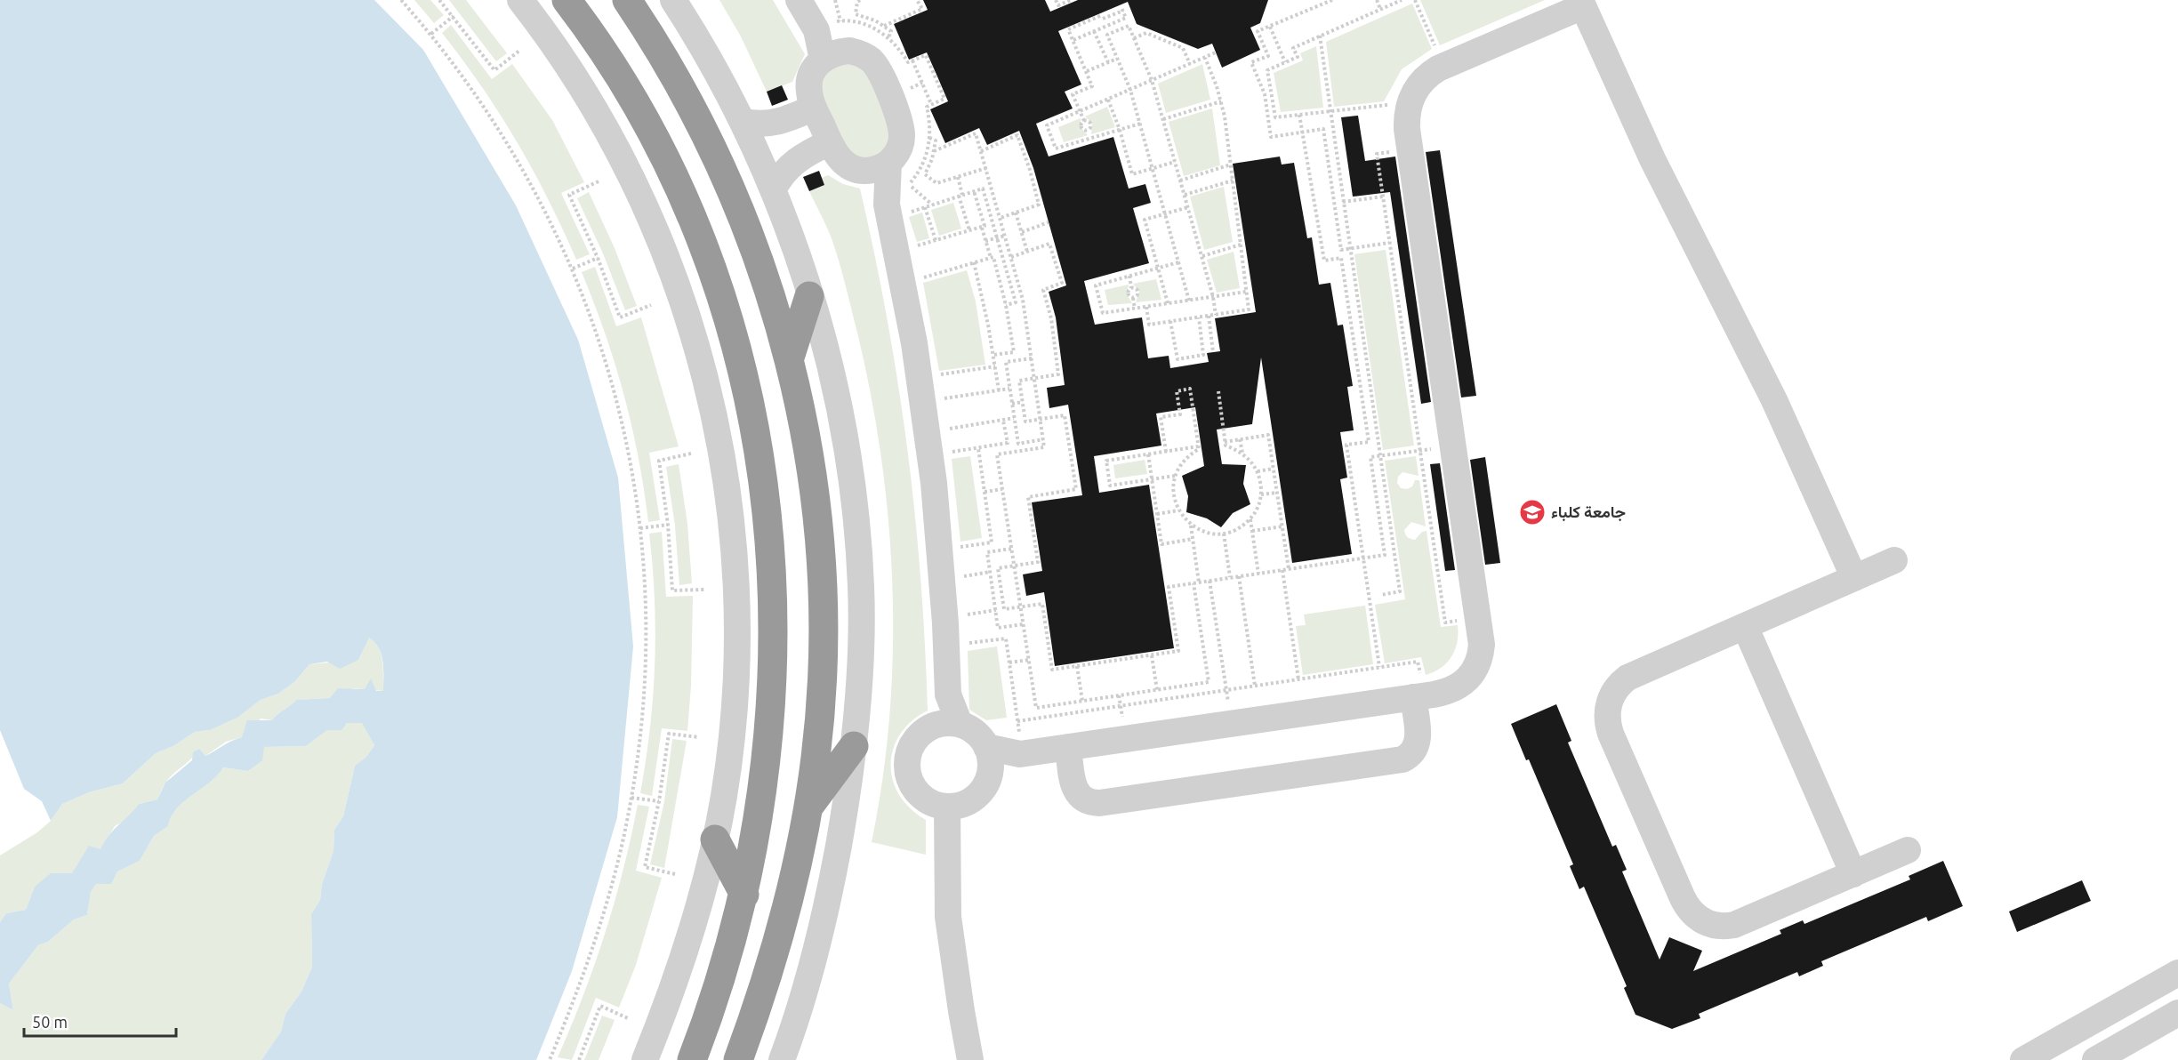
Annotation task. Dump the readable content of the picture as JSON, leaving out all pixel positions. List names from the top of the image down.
{
  "places": {
    "school or university": ["جامعة كلباء"]
  },
  "scale_bar": "50 m"
}
